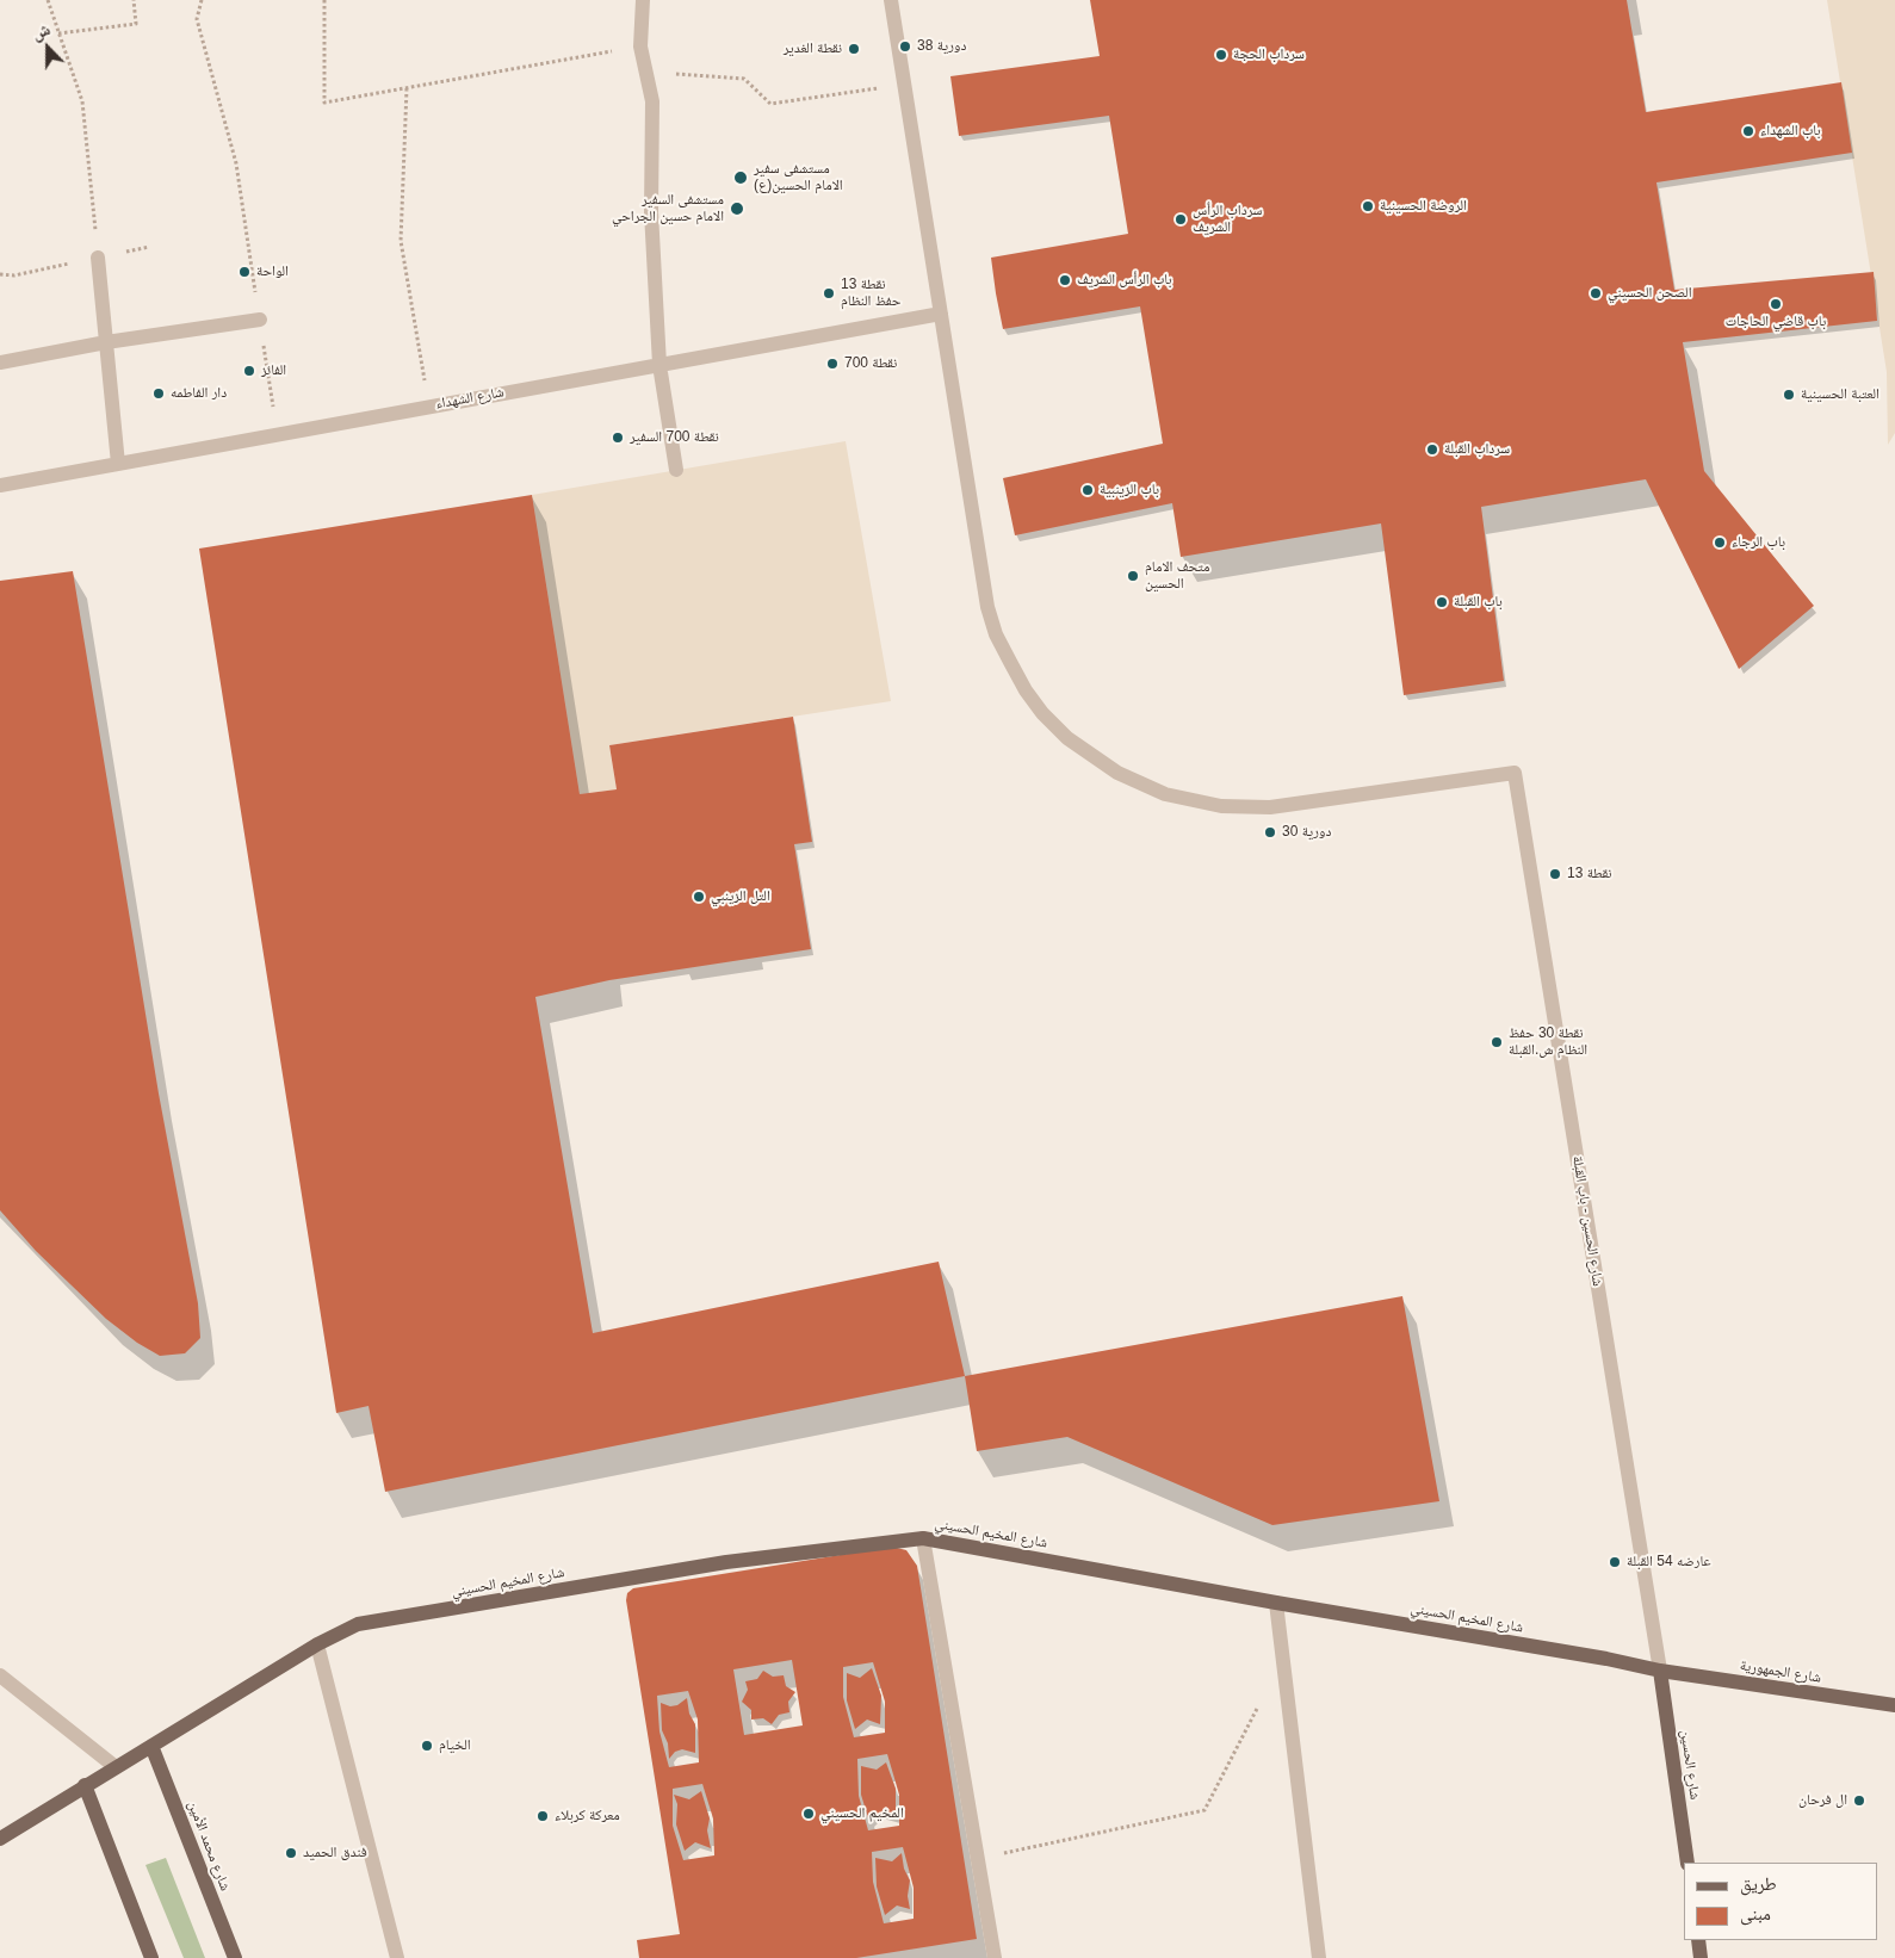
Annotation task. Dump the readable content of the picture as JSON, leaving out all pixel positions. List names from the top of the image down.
{
  "streets": {
    "main road": [
      "شارع المخيم الحسيني",
      "شارع الجمهورية",
      "شارع الحسين",
      "شارع محمد الأمين"
    ],
    "street": ["شارع الشهداء", "شارع الحسين - باب القبلة"]
  },
  "crossings": [
    ["شارع الشهداء", "شارع الحسين - باب القبلة"],
    ["شارع الحسين - باب القبلة", "شارع المخيم الحسيني"],
    ["شارع الحسين - باب القبلة", "شارع الجمهورية"],
    ["شارع الحسين - باب القبلة", "شارع الحسين"],
    ["شارع المخيم الحسيني", "شارع الجمهورية"],
    ["شارع المخيم الحسيني", "شارع الحسين"],
    ["شارع المخيم الحسيني", "شارع محمد الأمين"],
    ["شارع الجمهورية", "شارع الحسين"]
  ],
  "places": [
    "دورية 38",
    "نقطة الغدير",
    "سرداب الحجة",
    "باب الشهداء",
    "مستشفى سفير الامام الحسين(ع)",
    "الروضة الحسينية",
    "مستشفى السفير الامام حسین الجراحي",
    "سرداب الرأس الشريف",
    "الواحة",
    "باب الرأس الشريف",
    "نقطة 13 حفظ النظام",
    "الصحن الحسيني",
    "باب قاضي الحاجات",
    "نقطة 700",
    "الفائز",
    "دار الفاطمه",
    "العتبة الحسينية",
    "نقطة 700 السفير",
    "سرداب القبلة",
    "باب الزينبية",
    "باب الرجاء",
    "متحف الامام الحسين",
    "باب القبلة",
    "دورية 30",
    "نقطة 13",
    "التل الزينبي",
    "نقطة 30 حفظ النظام ش.القبلة",
    "عارضه 54 القبلة",
    "الخيام",
    "ال فرحان",
    "المخيم الحسيني",
    "معركة كربلاء",
    "فندق الحميد"
  ],
  "legend": ["طريق", "مبنى"],
  "north": "top"
}
